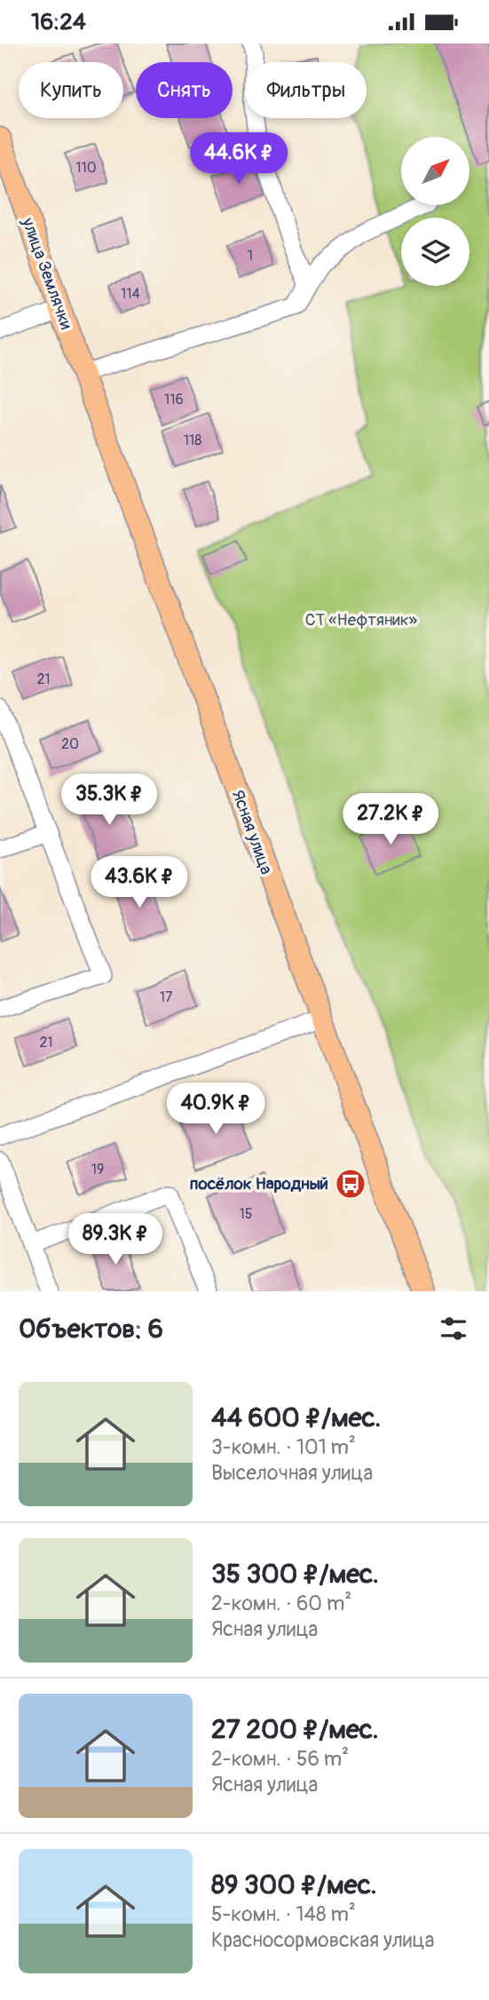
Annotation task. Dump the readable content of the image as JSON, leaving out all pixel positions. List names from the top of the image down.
{
  "streets": {
    "main road": ["улица Землячки", "Ясная улица"]
  },
  "crossings": [
    ["улица Землячки", "Ясная улица"]
  ],
  "parks": ["СТ «Нефтяник»"],
  "places": {
    "bus stop": ["посёлок Народный"]
  },
  "house_numbers": [
    "110",
    "1",
    "114",
    "116",
    "118",
    "21",
    "20",
    "17",
    "21",
    "19",
    "15"
  ],
  "north": "top right",
  "page": {
    "status": "16:24",
    "chip": ["Купить", "Снять", "Фильтры"],
    "price": [
      "44.6K ₽",
      "35.3K ₽",
      "27.2K ₽",
      "43.6K ₽",
      "40.9K ₽",
      "89.3K ₽"
    ],
    "heading": "Объектов: 6",
    "list": [
      {
        "name": "44 600 ₽/мес.",
        "note": "3-комн. · 101 m² · Выселочная улица"
      },
      {
        "name": "35 300 ₽/мес.",
        "note": "2-комн. · 60 m² · Ясная улица"
      },
      {
        "name": "27 200 ₽/мес.",
        "note": "2-комн. · 56 m² · Ясная улица"
      },
      {
        "name": "89 300 ₽/мес.",
        "note": "5-комн. · 148 m² · Красносормовская улица"
      }
    ]
  }
}
